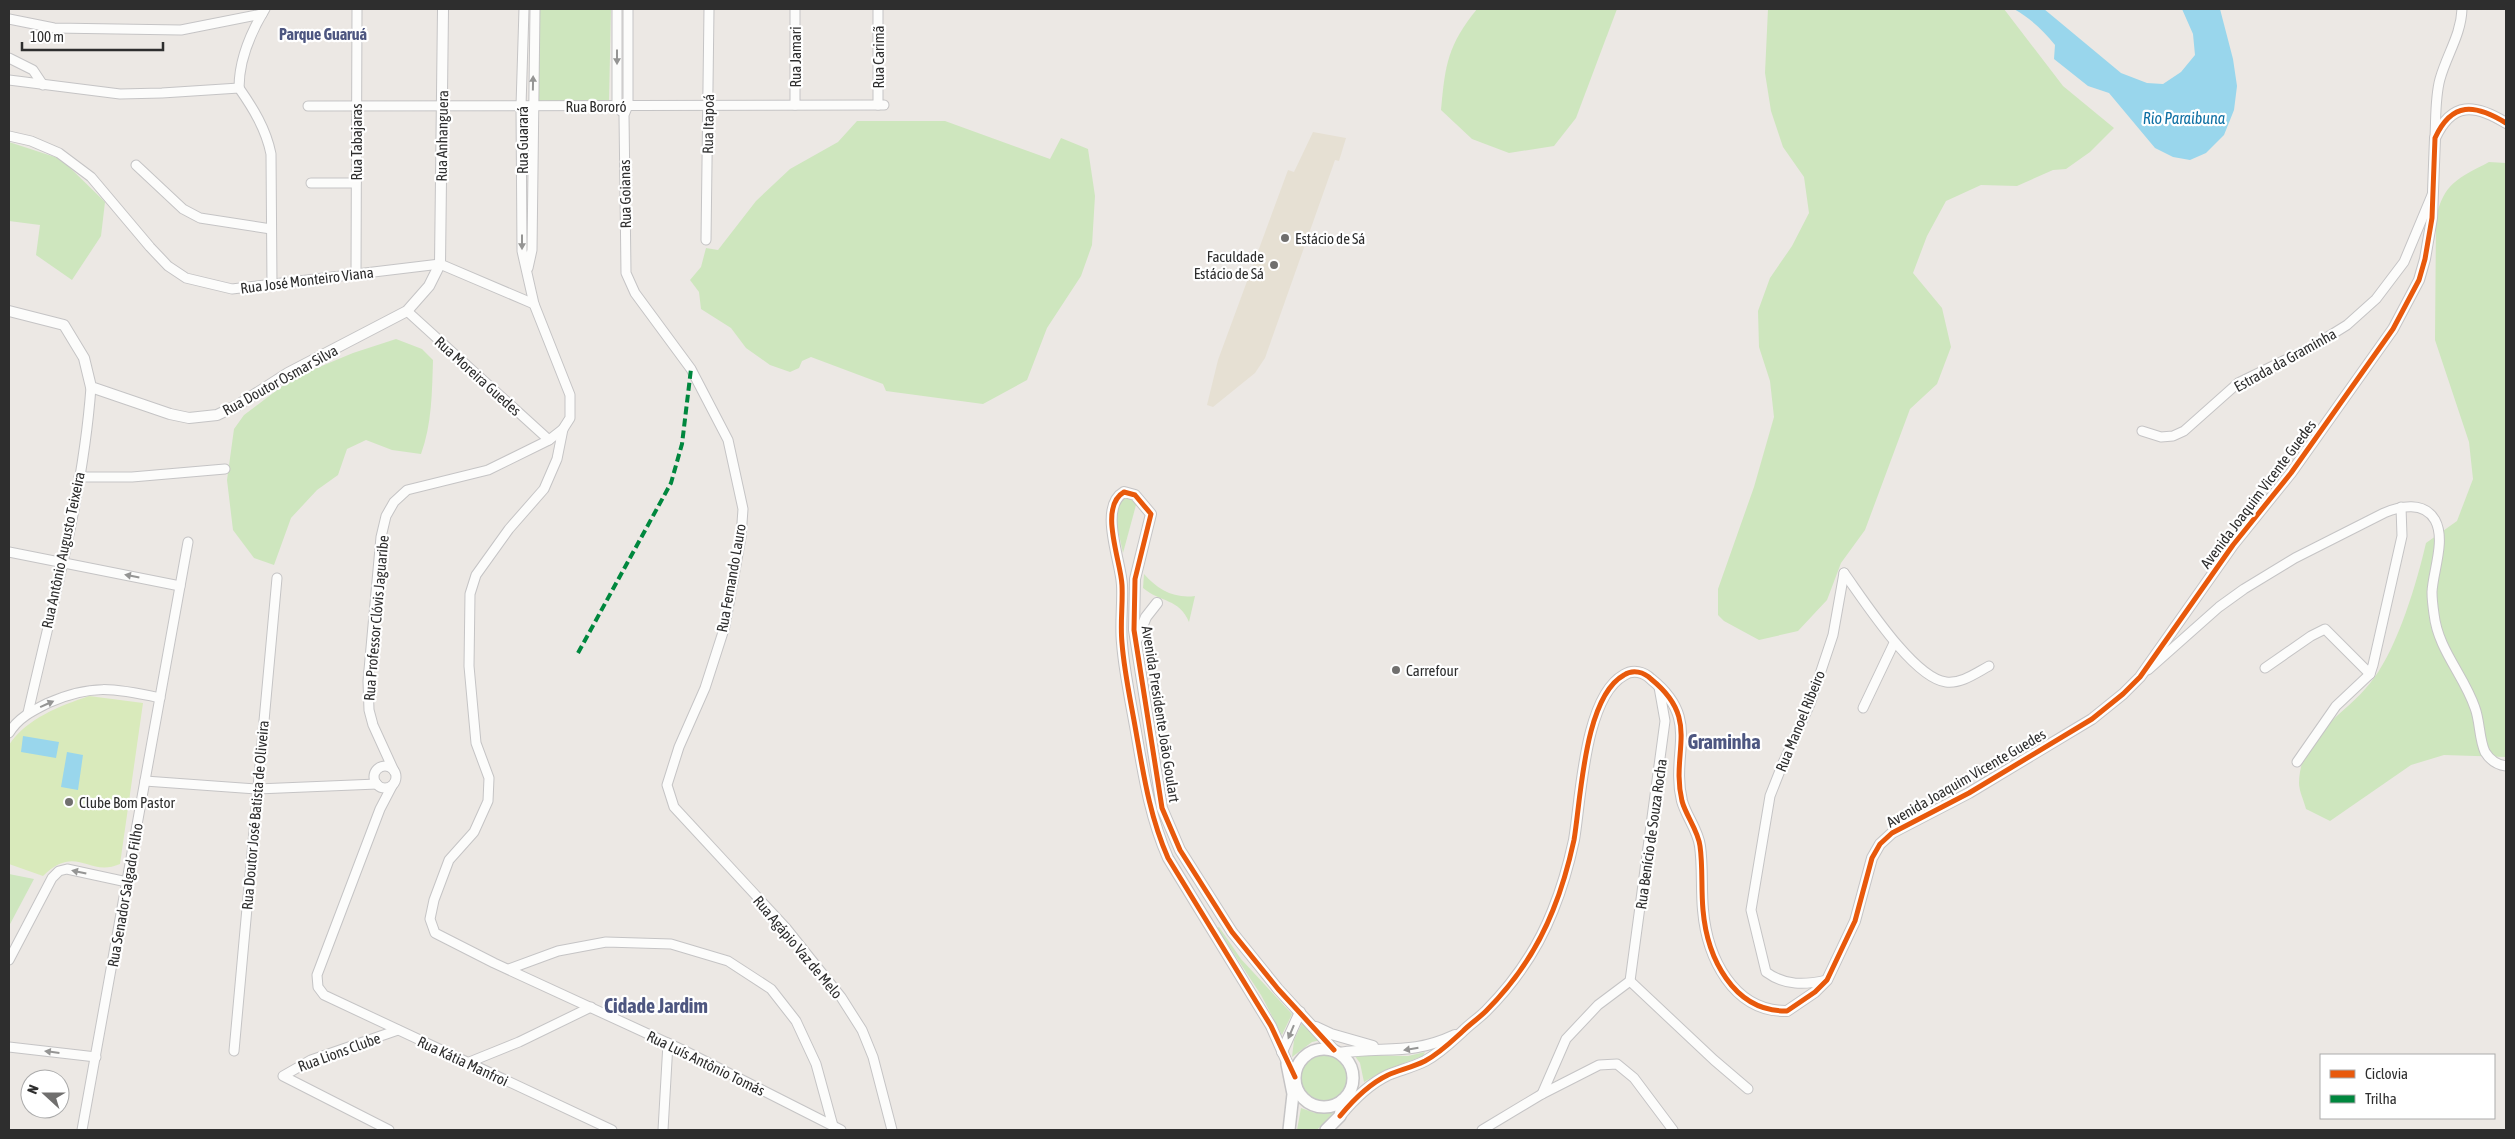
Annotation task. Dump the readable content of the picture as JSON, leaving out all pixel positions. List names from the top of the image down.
{
  "streets": {
    "main road": ["Avenida Joaquim Vicente Guedes"],
    "street": [
      "Rua Jamari",
      "Rua Carimã",
      "Rua Bororó",
      "Rua Itapoá",
      "Rua Anhanguera",
      "Rua Guarará",
      "Rua Tabajaras",
      "Rua Goianas",
      "Rua José Monteiro Viana",
      "Estrada da Graminha",
      "Rua Moreira Guedes",
      "Rua Doutor Osmar Silva",
      "Rua Antônio Augusto Teixeira",
      "Rua Fernando Lauro",
      "Rua Professor Clóvis Jaguaribe",
      "Avenida Presidente João Goulart",
      "Rua Manoel Ribeiro",
      "Rua Doutor José Batista de Oliveira",
      "Rua Benício de Souza Rocha",
      "Rua Senador Salgado Filho",
      "Rua Agápio Vaz de Melo",
      "Rua Lions Clube",
      "Rua Kátia Manfroi",
      "Rua Luís Antônio Tomás"
    ]
  },
  "crossings": [
    ["Rua Jamari", "Rua Bororó"],
    ["Rua Carimã", "Rua Bororó"],
    ["Rua Bororó", "Rua Itapoá"],
    ["Rua Bororó", "Rua Anhanguera"],
    ["Rua Bororó", "Rua Guarará"],
    ["Rua Bororó", "Rua Tabajaras"],
    ["Rua Bororó", "Rua Goianas"],
    ["Rua Anhanguera", "Rua José Monteiro Viana"],
    ["Rua Anhanguera", "Rua Doutor Osmar Silva"],
    ["Rua Guarará", "Rua Luís Antônio Tomás"],
    ["Rua Tabajaras", "Rua José Monteiro Viana"],
    ["Rua Goianas", "Rua Fernando Lauro"],
    ["Rua José Monteiro Viana", "Rua Doutor Osmar Silva"],
    ["Estrada da Graminha", "Avenida Joaquim Vicente Guedes"],
    ["Rua Moreira Guedes", "Rua Doutor Osmar Silva"],
    ["Rua Moreira Guedes", "Rua Professor Clóvis Jaguaribe"],
    ["Rua Doutor Osmar Silva", "Rua Antônio Augusto Teixeira"],
    ["Avenida Joaquim Vicente Guedes", "Avenida Presidente João Goulart"],
    ["Avenida Joaquim Vicente Guedes", "Rua Manoel Ribeiro"],
    ["Avenida Joaquim Vicente Guedes", "Rua Benício de Souza Rocha"],
    ["Rua Fernando Lauro", "Rua Agápio Vaz de Melo"],
    ["Rua Professor Clóvis Jaguaribe", "Rua Kátia Manfroi"],
    ["Rua Lions Clube", "Rua Kátia Manfroi"]
  ],
  "districts": ["Parque Guaruá", "Graminha", "Cidade Jardim"],
  "water": ["Rio Paraibuna"],
  "places": [
    "Estácio de Sá",
    "Faculdade Estácio de Sá",
    "Carrefour",
    "Clube Bom Pastor"
  ],
  "legend": ["Ciclovia", "Trilha"],
  "scale_bar": "100 m",
  "north": "left"
}
